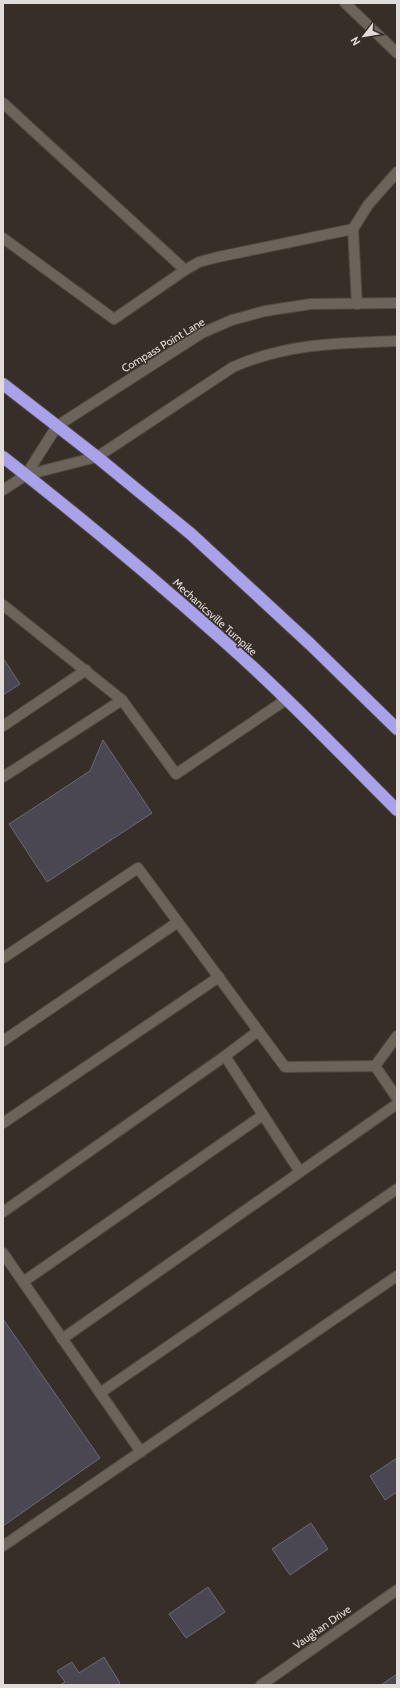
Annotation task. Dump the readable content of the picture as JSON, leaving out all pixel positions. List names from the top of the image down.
{
  "streets": {
    "highway": ["Mechanicsville Turnpike"],
    "street": ["Compass Point Lane", "Vaughan Drive"]
  },
  "crossings": [
    ["Compass Point Lane", "Mechanicsville Turnpike"]
  ],
  "north": "bottom left"
}
